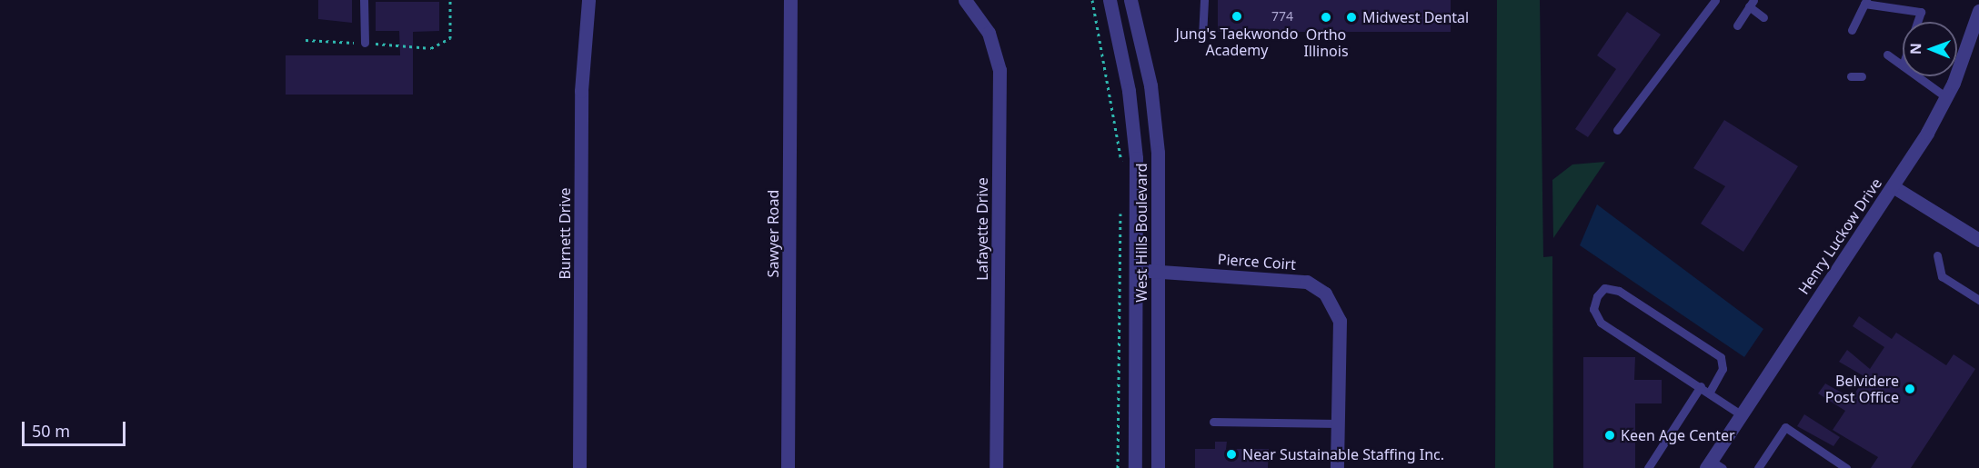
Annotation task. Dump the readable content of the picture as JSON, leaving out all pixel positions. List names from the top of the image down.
{
  "streets": {
    "street": [
      "Lafayette Drive",
      "West Hills Boulevard",
      "Burnett Drive",
      "Sawyer Road",
      "Henry Luckow Drive",
      "Pierce Coirt"
    ]
  },
  "crossings": [
    ["West Hills Boulevard", "Pierce Coirt"]
  ],
  "places": [
    "Jung's Taekwondo Academy",
    "Ortho Illinois",
    "Midwest Dental",
    "Belvidere Post Office",
    "Keen Age Center",
    "Near Sustainable Staffing Inc."
  ],
  "house_numbers": ["774"],
  "scale_bar": "50 m",
  "north": "left"
}
